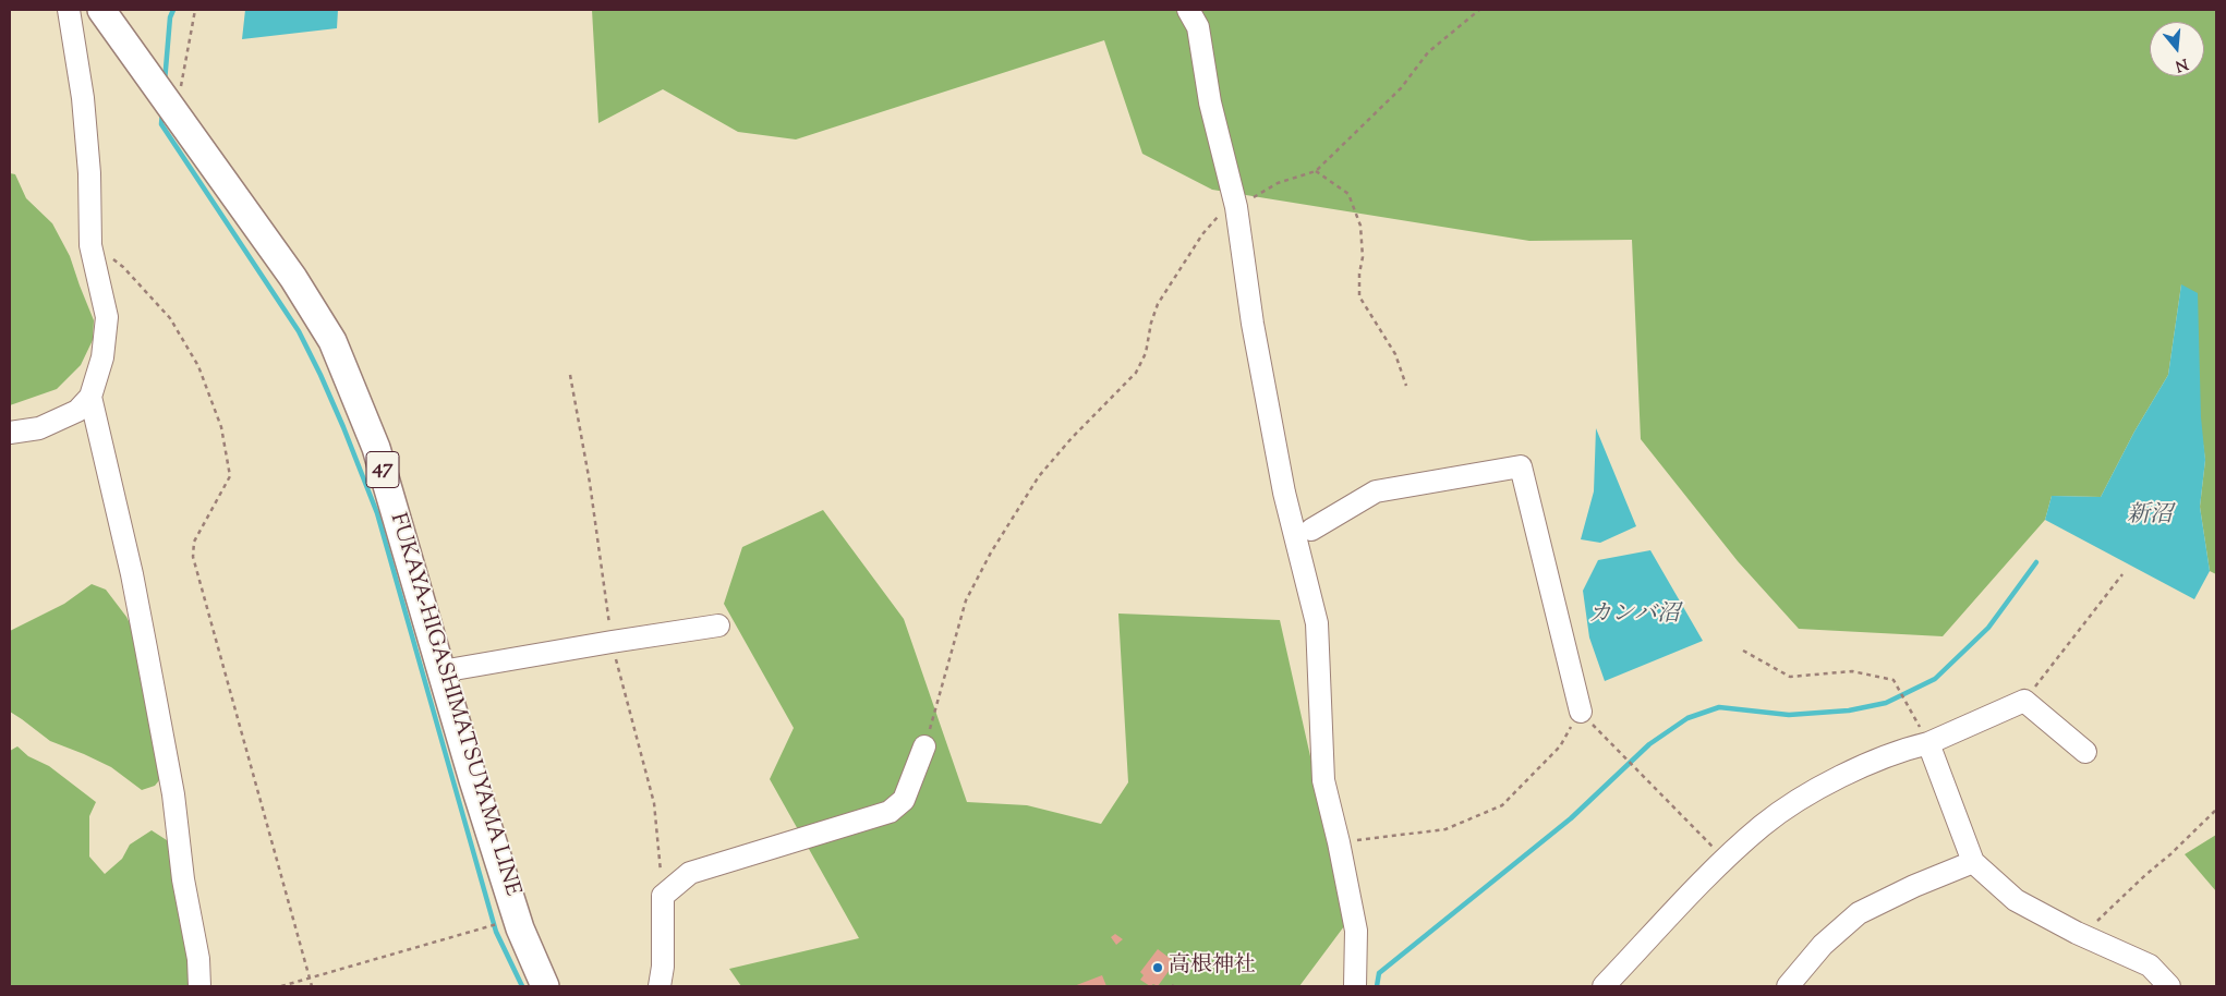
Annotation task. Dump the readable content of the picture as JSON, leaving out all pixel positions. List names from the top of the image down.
{
  "streets": {
    "main road": ["47", "FUKAYA-HIGASHIMATSUYAMA LINE"]
  },
  "water": ["新沼", "カンバ沼"],
  "places": ["高根神社"],
  "north": "bottom"
}
